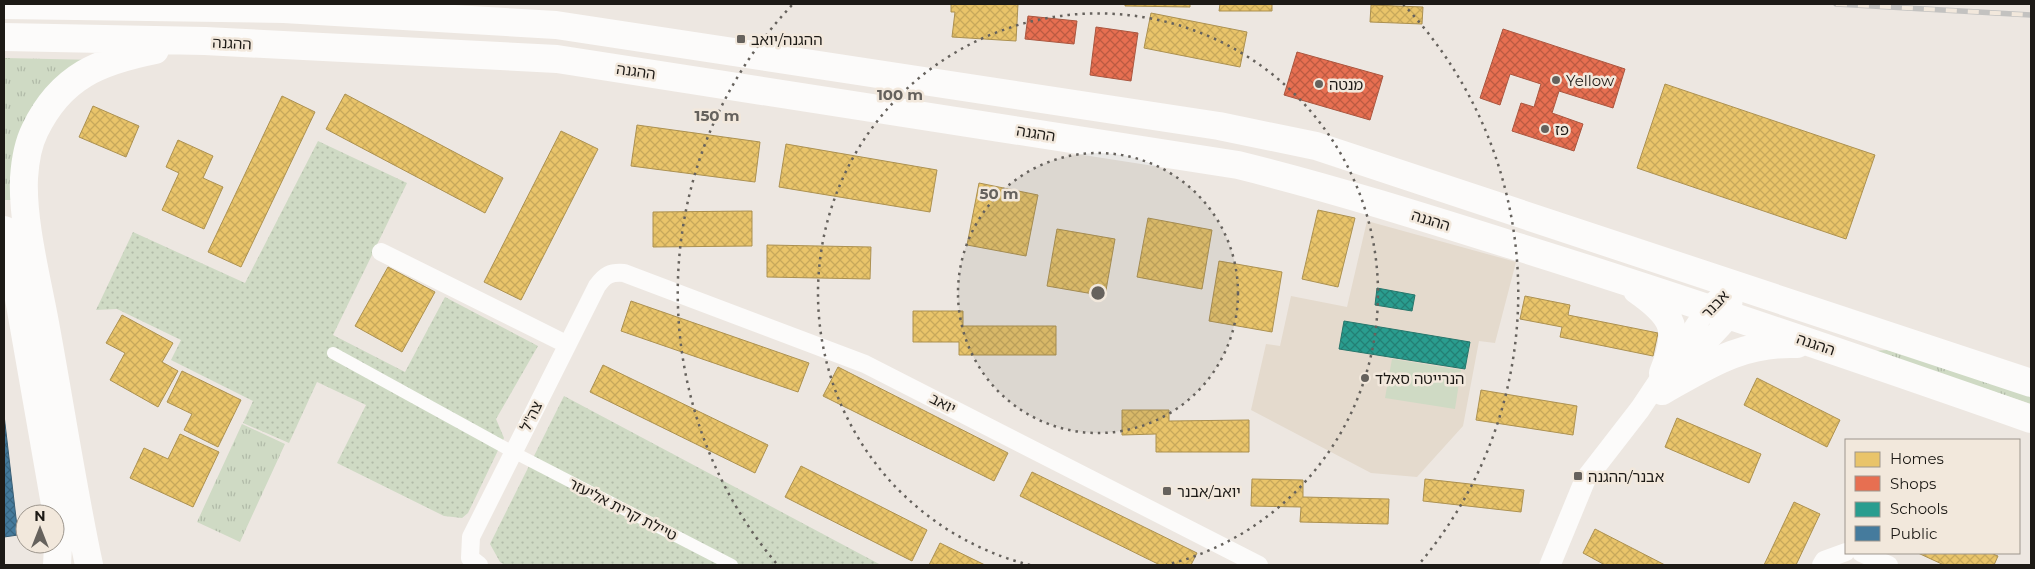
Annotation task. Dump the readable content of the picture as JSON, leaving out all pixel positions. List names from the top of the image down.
{
  "streets": {
    "highway": ["ההגנה"],
    "street": [
      "אבנר",
      "יואב",
      "צה\"ל",
      "טיילת קרית אליעזר"
    ]
  },
  "crossings": [
    ["ההגנה", "אבנר"],
    ["יואב", "צה\"ל"],
    ["צה\"ל", "טיילת קרית אליעזר"]
  ],
  "places": {
    "transit": ["ההגנה/יואב", "אבנר/ההגנה", "יואב/אבנר"],
    "other": [
      "Yellow",
      "מנטה",
      "פז",
      "הנרייטה סאלד"
    ]
  },
  "legend": [
    "Homes",
    "Shops",
    "Schools",
    "Public"
  ],
  "north": "top",
  "rings": ["100 m", "150 m", "50 m"]
}
